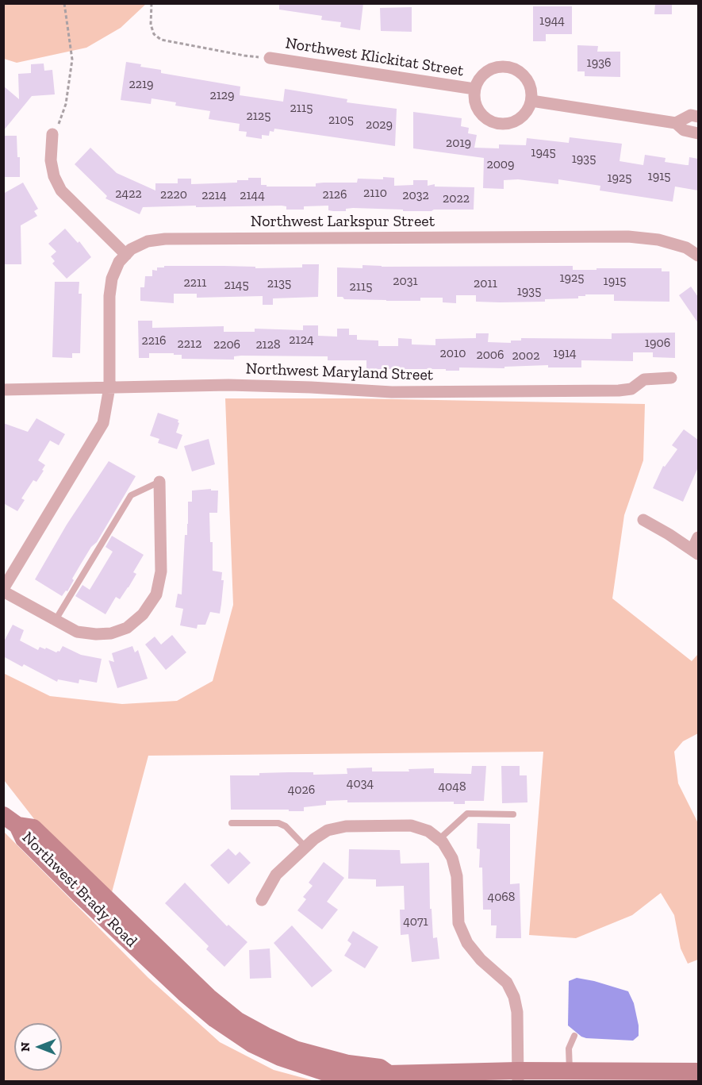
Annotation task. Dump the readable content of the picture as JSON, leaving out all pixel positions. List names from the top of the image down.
{
  "streets": {
    "main road": ["Northwest Brady Road"],
    "street": ["Northwest Klickitat Street", "Northwest Larkspur Street", "Northwest Maryland Street"]
  },
  "crossings": [
    ["Northwest Larkspur Street", "Northwest Maryland Street"]
  ],
  "house_numbers": [
    "1944",
    "1936",
    "2219",
    "2129",
    "2115",
    "2125",
    "2105",
    "2029",
    "2019",
    "1945",
    "1935",
    "2009",
    "1915",
    "1925",
    "2110",
    "2422",
    "2220",
    "2126",
    "2214",
    "2144",
    "2032",
    "2022",
    "1925",
    "2031",
    "1915",
    "2211",
    "2135",
    "2011",
    "2145",
    "2115",
    "1935",
    "2124",
    "2216",
    "1906",
    "2212",
    "2206",
    "2128",
    "2010",
    "1914",
    "2006",
    "2002",
    "4034",
    "4048",
    "4026",
    "4068",
    "4071"
  ],
  "north": "left"
}
